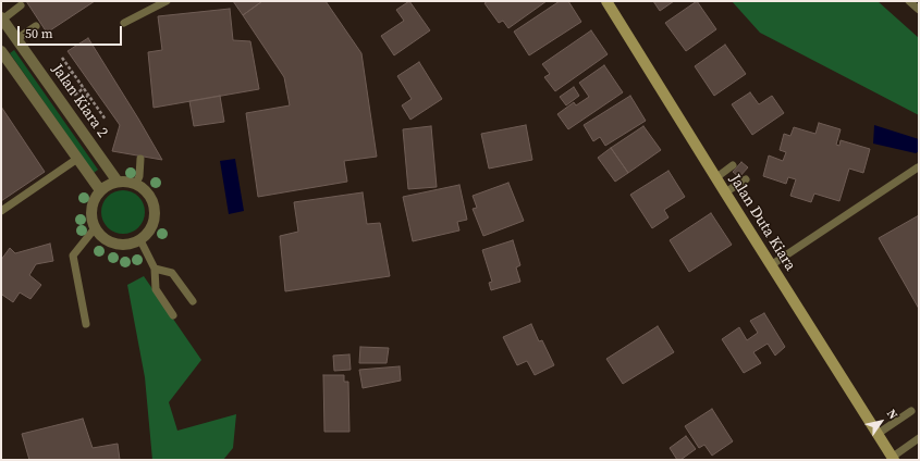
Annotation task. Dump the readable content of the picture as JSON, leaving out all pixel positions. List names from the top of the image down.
{
  "streets": {
    "main road": ["Jalan Duta Kiara"],
    "street": ["Jalan Kiara 2"]
  },
  "scale_bar": "50 m",
  "north": "top right"
}
